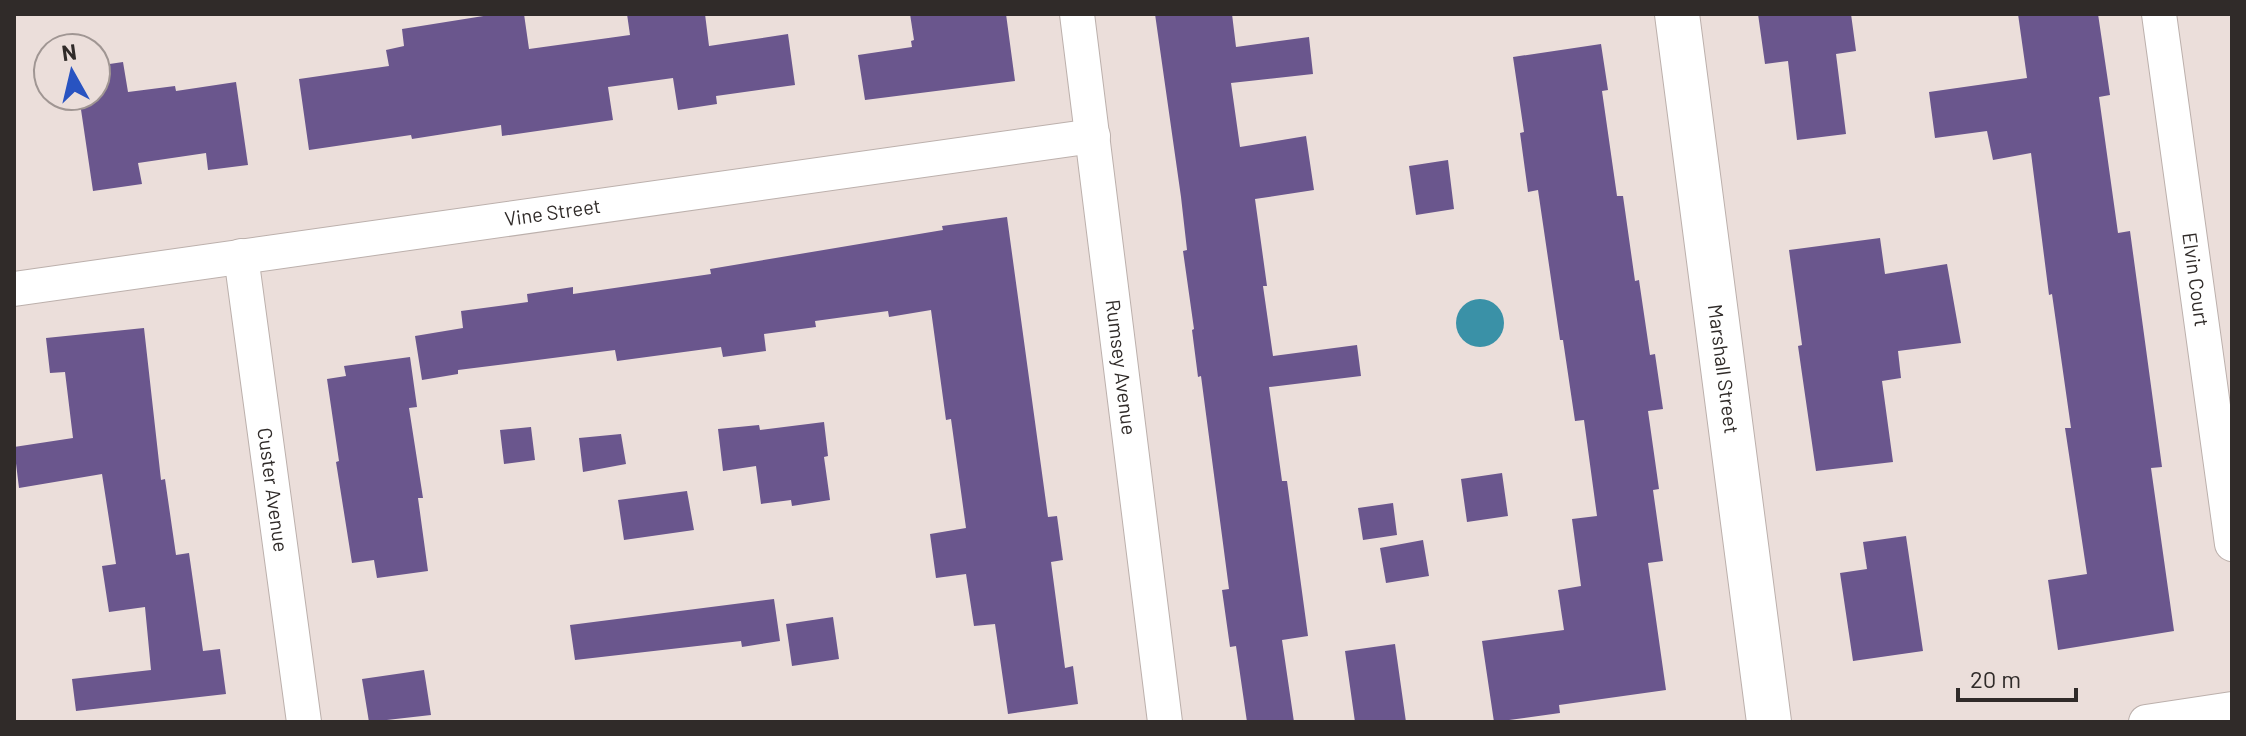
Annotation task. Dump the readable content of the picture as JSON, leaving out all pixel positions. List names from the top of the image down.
{
  "streets": {
    "street": [
      "Vine Street",
      "Elvin Court",
      "Rumsey Avenue",
      "Marshall Street",
      "Custer Avenue"
    ]
  },
  "crossings": [
    ["Vine Street", "Rumsey Avenue"],
    ["Vine Street", "Custer Avenue"]
  ],
  "scale_bar": "20 m",
  "north": "top"
}
